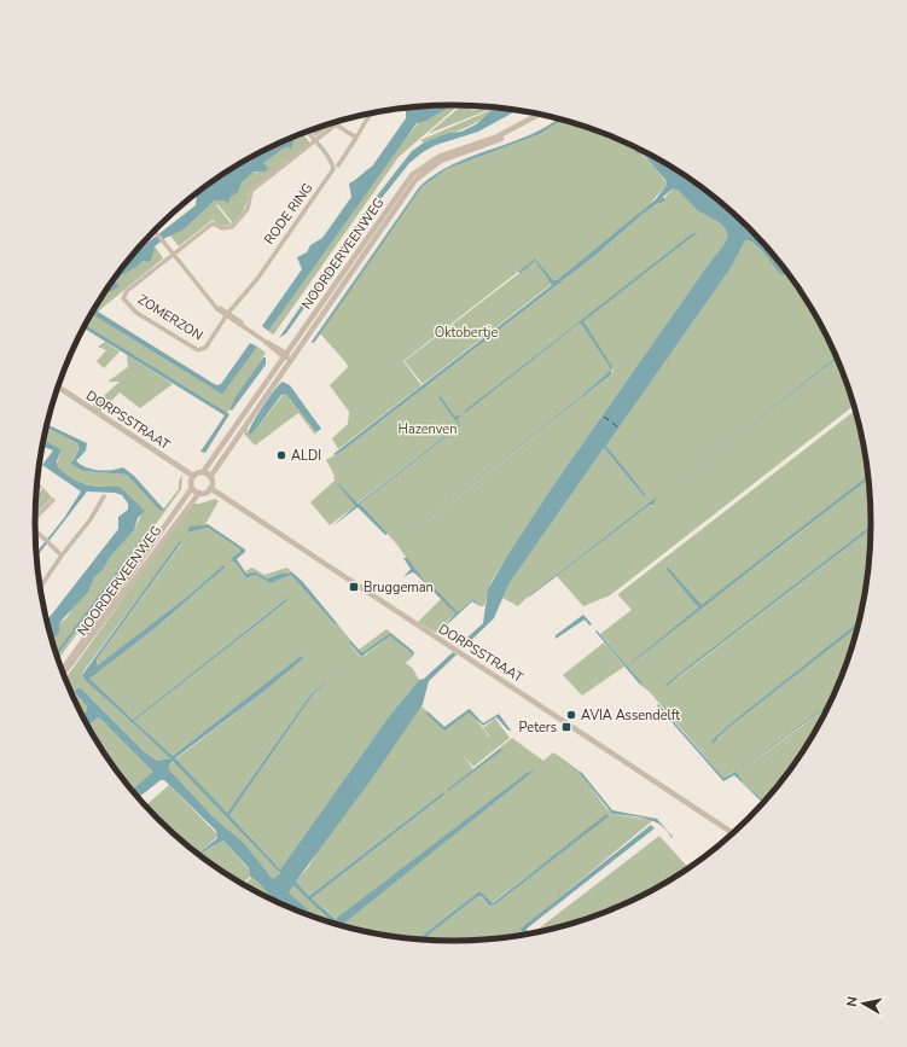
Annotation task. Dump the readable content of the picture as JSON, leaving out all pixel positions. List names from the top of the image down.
{
  "streets": {
    "street": [
      "RODE RING",
      "NOORDERVEENWEG",
      "ZOMERZON",
      "DORPSSTRAAT"
    ]
  },
  "crossings": [
    ["RODE RING", "ZOMERZON"],
    ["NOORDERVEENWEG", "DORPSSTRAAT"]
  ],
  "parks": ["Oktobertje", "Hazenven"],
  "places": {
    "other": ["ALDI", "AVIA Assendelft"],
    "transit": ["Bruggeman", "Peters"]
  },
  "north": "left"
}
